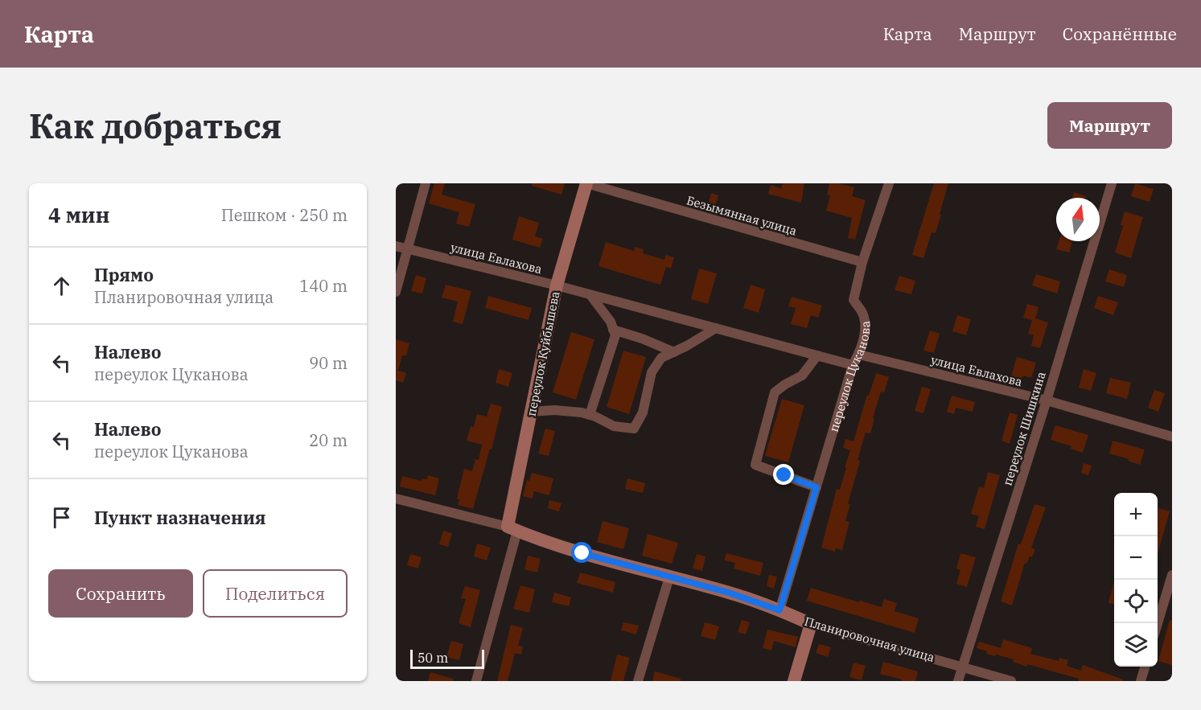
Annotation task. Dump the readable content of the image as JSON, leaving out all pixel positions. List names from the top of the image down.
{
  "streets": {
    "main road": ["переулок Куйбышева", "Планировочная улица"],
    "street": [
      "Безымянная улица",
      "улица Евлахова",
      "переулок Цуканова",
      "переулок Шишкина"
    ]
  },
  "crossings": [
    ["Безымянная улица", "переулок Куйбышева"],
    ["Безымянная улица", "переулок Цуканова"],
    ["улица Евлахова", "переулок Куйбышева"],
    ["улица Евлахова", "переулок Цуканова"],
    ["улица Евлахова", "переулок Шишкина"],
    ["переулок Куйбышева", "Планировочная улица"],
    ["переулок Цуканова", "Планировочная улица"],
    ["переулок Шишкина", "Планировочная улица"]
  ],
  "scale_bar": "50 m",
  "north": "top",
  "page": {
    "header": "Карта",
    "nav": ["Карта", "Маршрут", "Сохранённые"],
    "buttons": [
      "Маршрут",
      ["Сохранить", "Поделиться"]
    ],
    "title": "Как добраться",
    "heading": ["4 мин", "Пешком · 250 m"],
    "list": [
      ["Прямо", "Планировочная улица", "140 m"],
      ["Налево", "переулок Цуканова", "90 m"],
      ["Налево", "переулок Цуканова", "20 m"],
      "Пункт назначения"
    ],
    "map_buttons": ["+", "−"],
    "scale": "50 m"
  }
}
